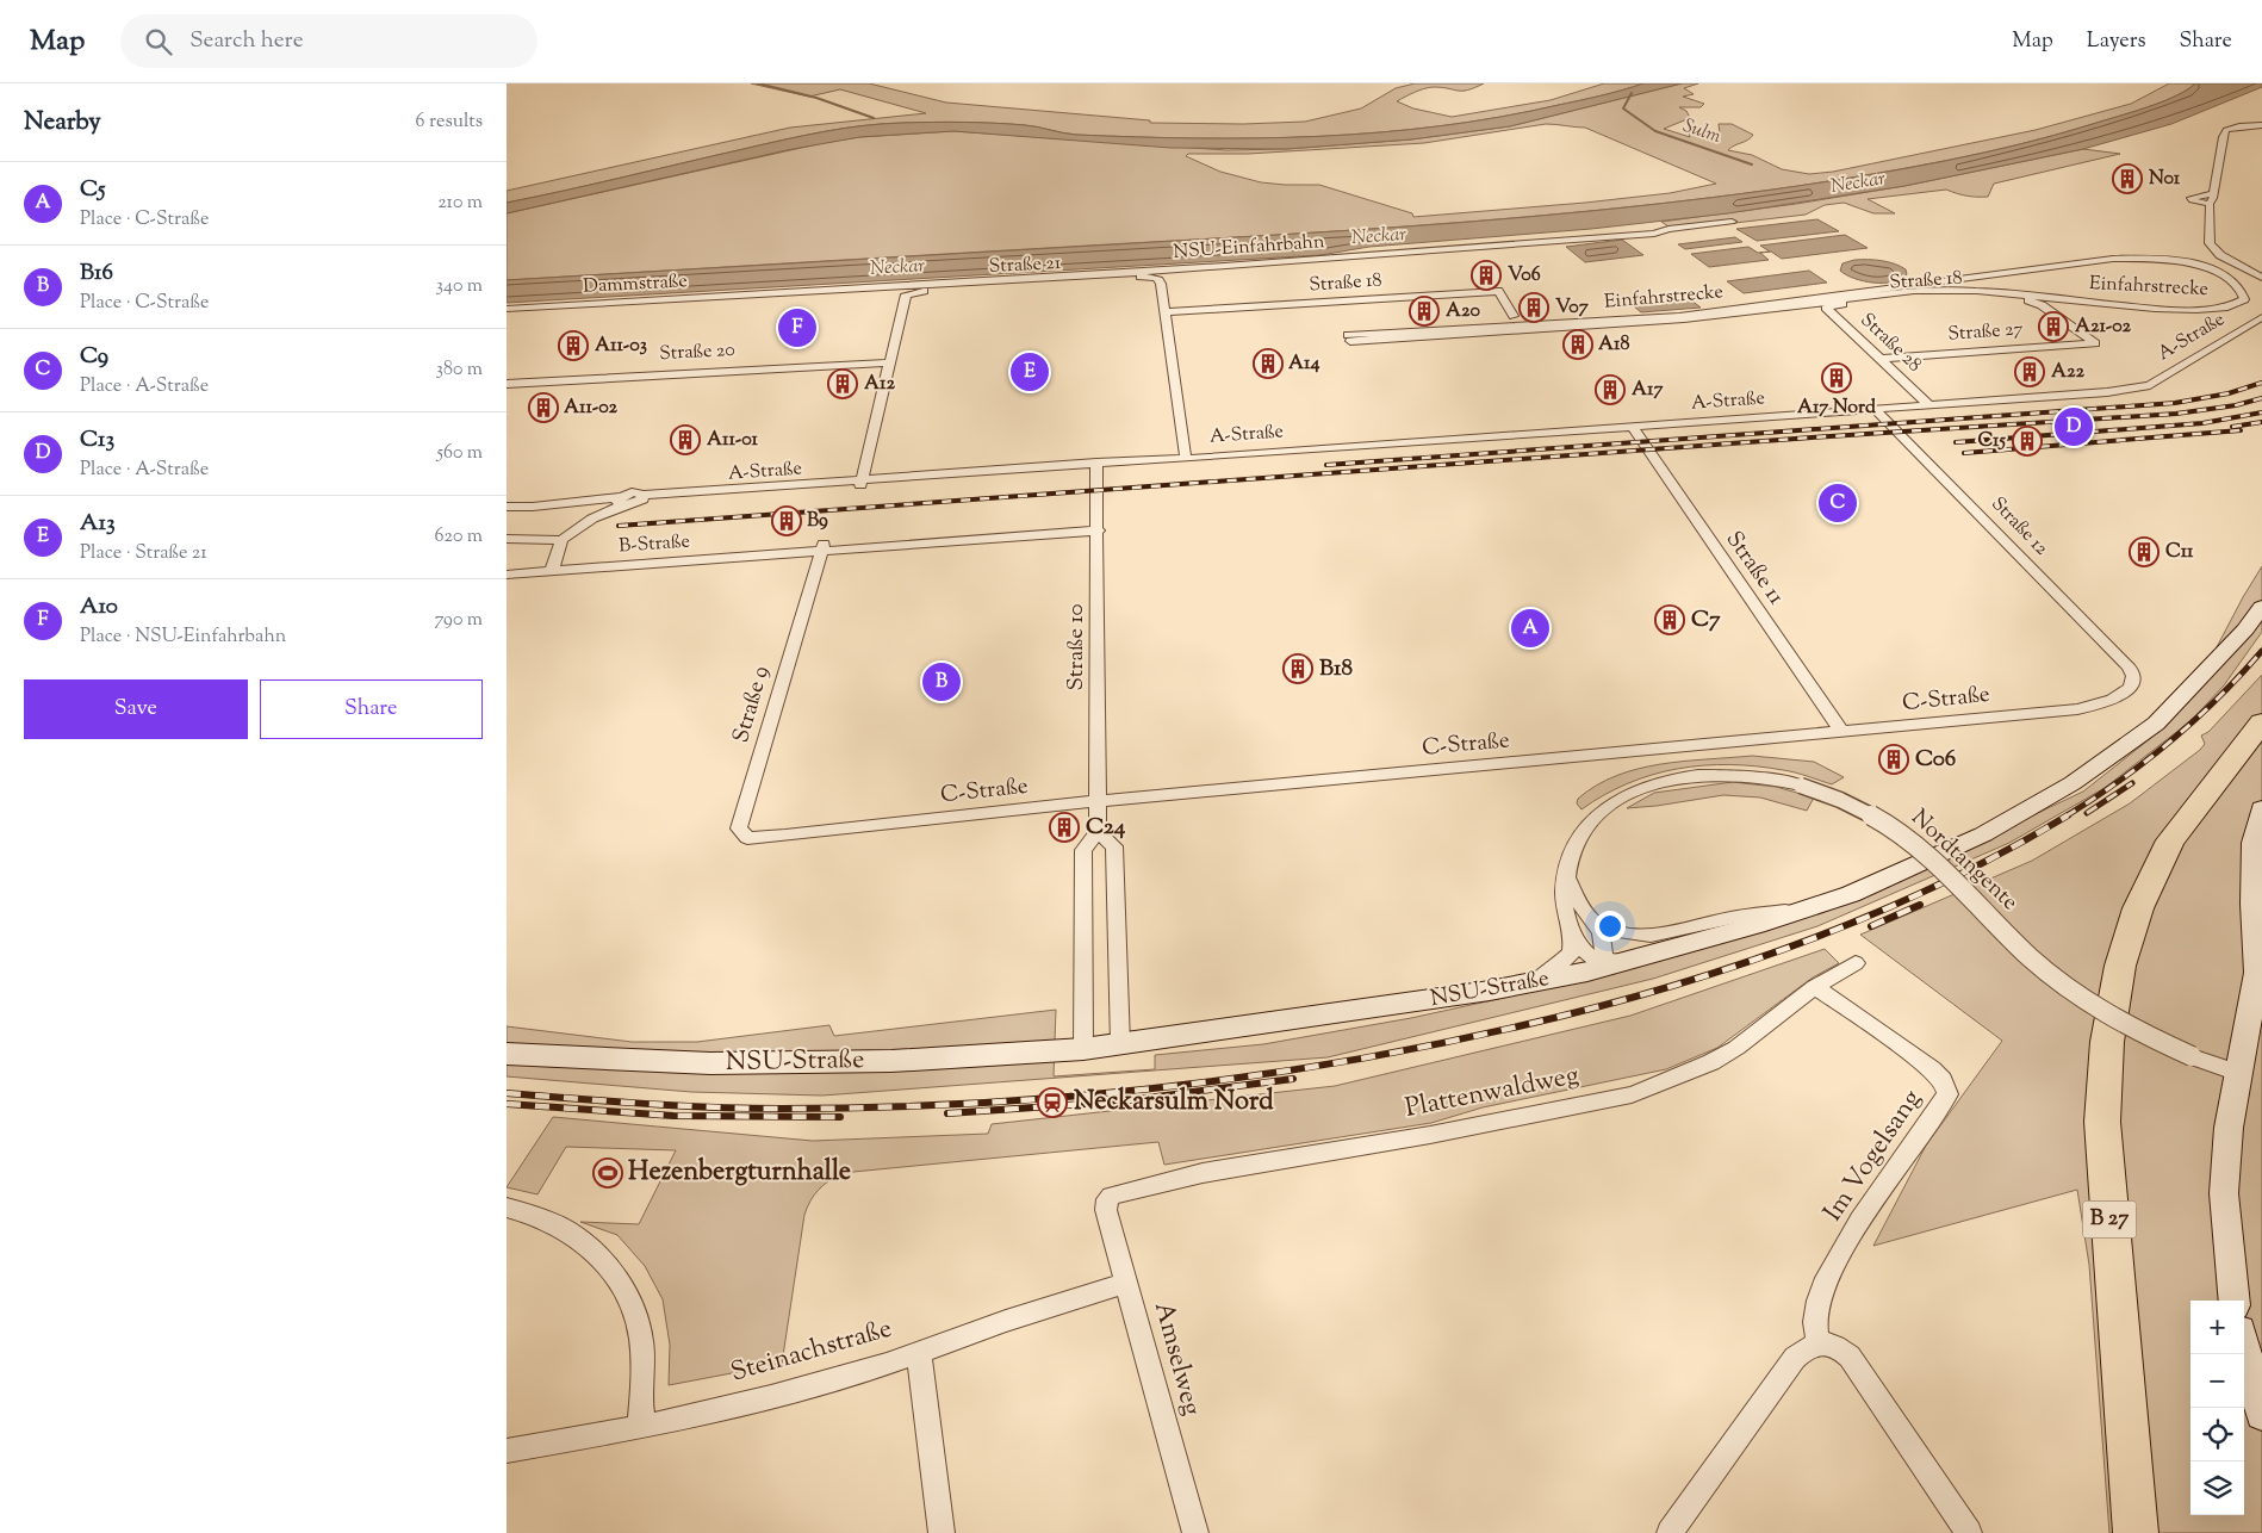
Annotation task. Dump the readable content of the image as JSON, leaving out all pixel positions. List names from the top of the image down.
{
  "streets": {
    "highway": ["B 27"],
    "main road": ["NSU-Straße"],
    "street": [
      "NSU-Einfahrbahn",
      "Straße 21",
      "Straße 18",
      "Dammstraße",
      "Einfahrstrecke",
      "Straße 27",
      "A-Straße",
      "Straße 28",
      "Straße 20",
      "Straße 12",
      "B-Straße",
      "Straße 11",
      "Straße 10",
      "C-Straße",
      "Straße 9",
      "Nordtangente",
      "Plattenwaldweg",
      "Im Vogelsang",
      "Steinachstraße",
      "Amselweg"
    ]
  },
  "crossings": [
    ["NSU-Einfahrbahn", "Dammstraße"],
    ["Straße 21", "Straße 18"],
    ["Straße 21", "A-Straße"],
    ["Straße 21", "Straße 20"],
    ["Straße 18", "Straße 27"],
    ["Straße 18", "Straße 28"],
    ["Straße 27", "Straße 28"],
    ["A-Straße", "Straße 28"],
    ["A-Straße", "Straße 12"],
    ["A-Straße", "Straße 11"],
    ["A-Straße", "Straße 10"],
    ["Straße 12", "C-Straße"],
    ["B-Straße", "Straße 10"],
    ["B-Straße", "Straße 9"],
    ["Straße 11", "C-Straße"],
    ["Straße 10", "C-Straße"],
    ["C-Straße", "Straße 9"],
    ["Plattenwaldweg", "Im Vogelsang"],
    ["Plattenwaldweg", "Amselweg"],
    ["Steinachstraße", "Amselweg"]
  ],
  "water": ["Sulm", "Neckar"],
  "places": {
    "building": [
      "N01",
      "V06",
      "V07",
      "A20",
      "A21-02",
      "A18",
      "A11-03",
      "A14",
      "A22",
      "A17 Nord",
      "A12",
      "A17",
      "A11-02",
      "A11-01",
      "C15",
      "B9",
      "C11",
      "C7",
      "B18",
      "C06",
      "C24"
    ],
    "station": ["Neckarsulm Nord"],
    "sports": ["Hezenbergturnhalle"]
  },
  "page": {
    "header": "Map",
    "search": "Search here",
    "nav": ["Map", "Layers", "Share"],
    "heading": ["Nearby", "6 results"],
    "list": [
      {
        "mark": "A",
        "name": "C5",
        "note": "Place · C-Straße",
        "value": "210 m"
      },
      {
        "mark": "B",
        "name": "B16",
        "note": "Place · C-Straße",
        "value": "340 m"
      },
      {
        "mark": "C",
        "name": "C9",
        "note": "Place · A-Straße",
        "value": "380 m"
      },
      {
        "mark": "D",
        "name": "C13",
        "note": "Place · A-Straße",
        "value": "560 m"
      },
      {
        "mark": "E",
        "name": "A13",
        "note": "Place · Straße 21",
        "value": "620 m"
      },
      {
        "mark": "F",
        "name": "A10",
        "note": "Place · NSU-Einfahrbahn",
        "value": "790 m"
      }
    ],
    "pins": [
      "F",
      "E",
      "D",
      "C",
      "A",
      "B"
    ],
    "buttons": ["Save", "Share"],
    "map_buttons": ["+", "−"]
  }
}
